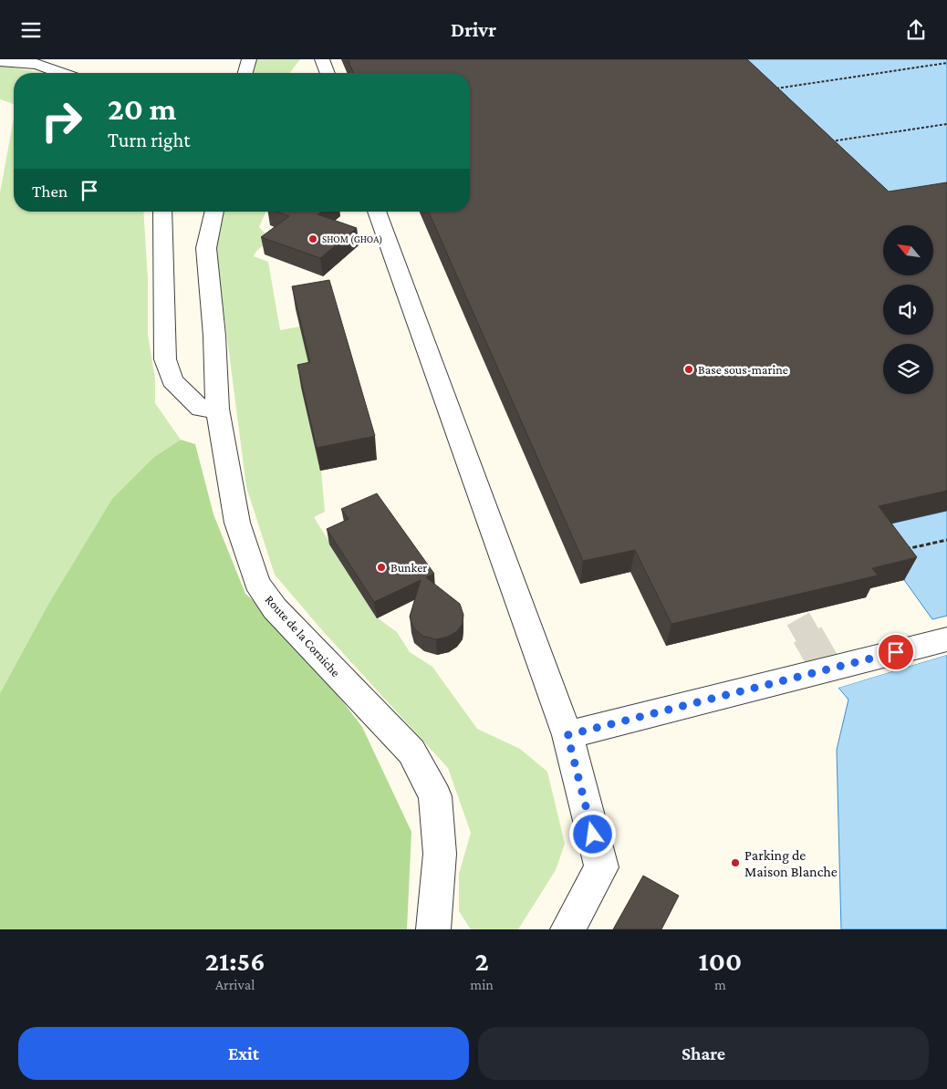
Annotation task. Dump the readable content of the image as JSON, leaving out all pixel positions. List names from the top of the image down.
{
  "streets": {
    "street": ["Route de la Corniche"]
  },
  "places": [
    "SHOM (GHOA)",
    "Base sous-marine",
    "Bunker",
    "Parking de Maison Blanche"
  ],
  "north": "top left",
  "page": {
    "header": "Drivr",
    "turn": ["20 m", "Turn right"],
    "then": "Then",
    "eta": [
      "21:56",
      "Arrival",
      "2",
      "min",
      "100",
      "m"
    ],
    "buttons": ["Exit", "Share"]
  }
}
